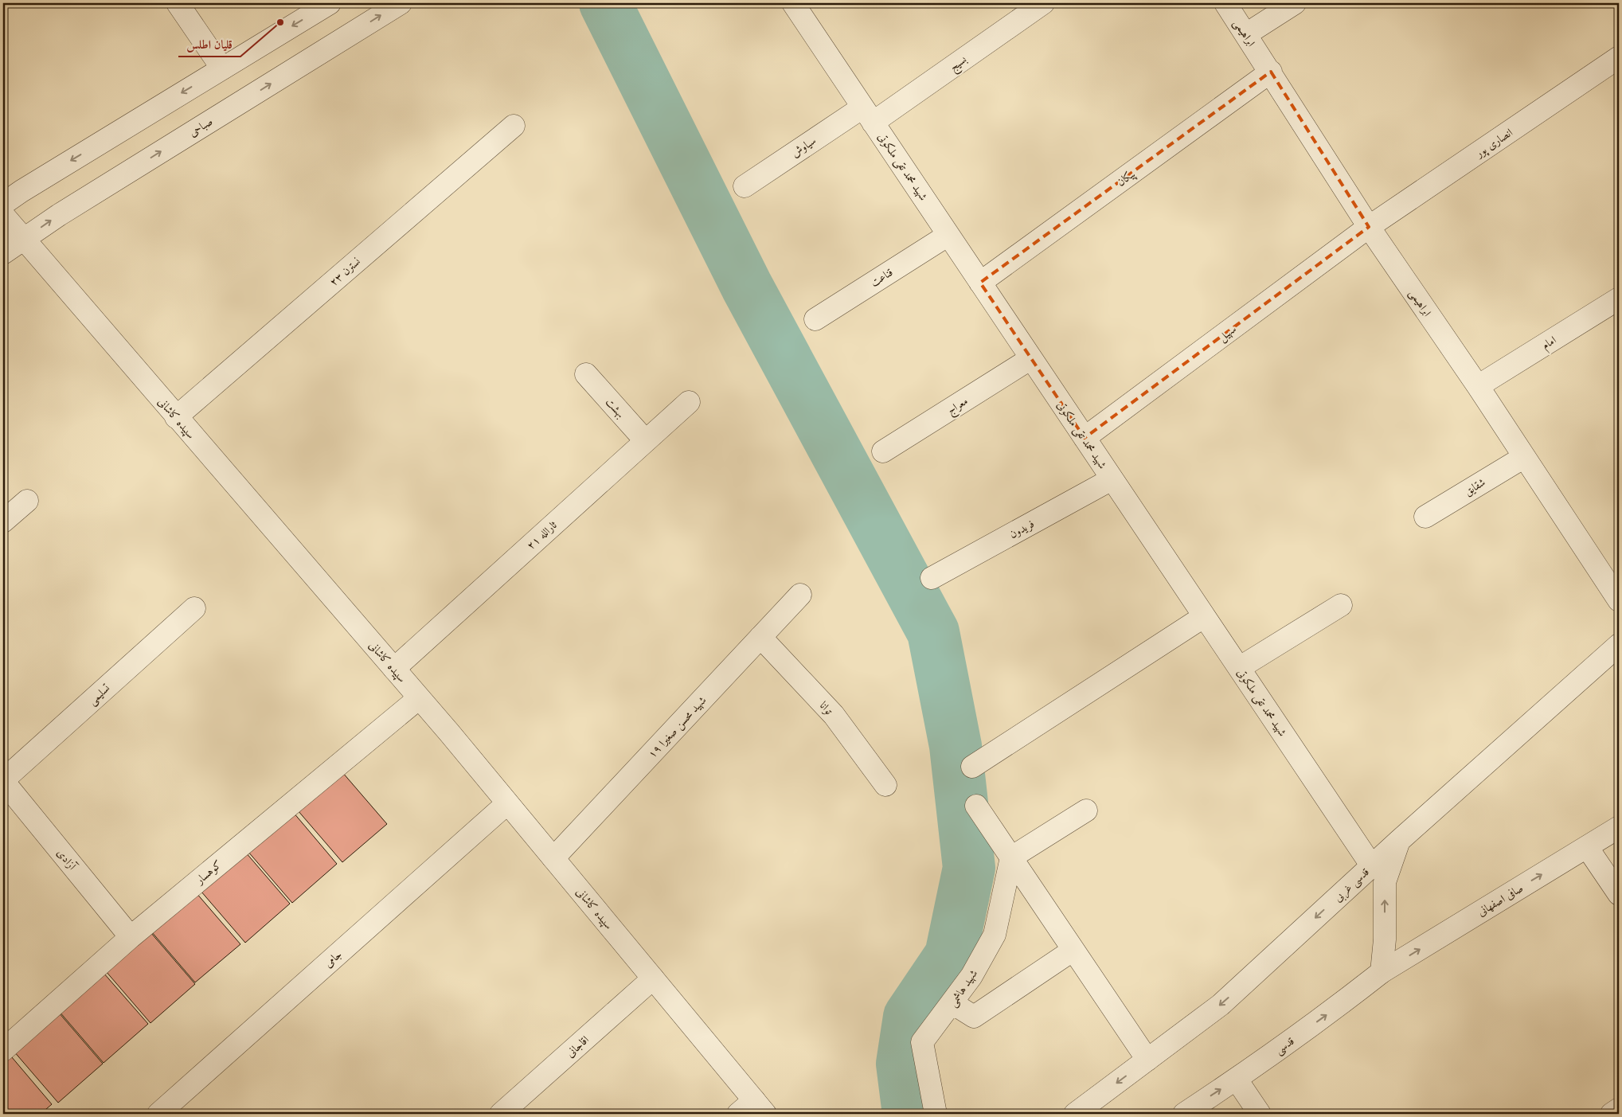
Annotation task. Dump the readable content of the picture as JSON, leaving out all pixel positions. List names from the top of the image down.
{
  "streets": {
    "street": [
      "ابراهیمی",
      "بسیج",
      "صباحی",
      "انصاری پور",
      "سیاوش",
      "شهید محمد تقی ملکوتی",
      "پیکان",
      "نسترن ۲۳",
      "قناعت",
      "سهیل",
      "امام",
      "معراج",
      "بهشت",
      "سپیده کاشانی",
      "شقایق",
      "فریدون",
      "ثارالله ۲۱",
      "تسلیمی",
      "توانا",
      "شهید محسن صغیرا ۱۹",
      "آزادی",
      "کوهسار",
      "قدسی غربی",
      "صافی اصفهانی",
      "جامی",
      "شهید هاشمی",
      "قدسی",
      "اقاجانی"
    ]
  },
  "crossings": [
    ["ابراهیمی", "انصاری پور"],
    ["ابراهیمی", "پیکان"],
    ["ابراهیمی", "سهیل"],
    ["ابراهیمی", "امام"],
    ["ابراهیمی", "شقایق"],
    ["بسیج", "سیاوش"],
    ["بسیج", "شهید محمد تقی ملکوتی"],
    ["صباحی", "سپیده کاشانی"],
    ["انصاری پور", "سهیل"],
    ["سیاوش", "شهید محمد تقی ملکوتی"],
    ["شهید محمد تقی ملکوتی", "پیکان"],
    ["شهید محمد تقی ملکوتی", "قناعت"],
    ["شهید محمد تقی ملکوتی", "سهیل"],
    ["شهید محمد تقی ملکوتی", "معراج"],
    ["شهید محمد تقی ملکوتی", "فریدون"],
    ["شهید محمد تقی ملکوتی", "قدسی غربی"],
    ["نسترن ۲۳", "سپیده کاشانی"],
    ["بهشت", "ثارالله ۲۱"],
    ["سپیده کاشانی", "ثارالله ۲۱"],
    ["سپیده کاشانی", "شهید محسن صغیرا ۱۹"],
    ["سپیده کاشانی", "کوهسار"],
    ["سپیده کاشانی", "جامی"],
    ["سپیده کاشانی", "اقاجانی"],
    ["تسلیمی", "آزادی"],
    ["توانا", "شهید محسن صغیرا ۱۹"],
    ["آزادی", "کوهسار"],
    ["صافی اصفهانی", "قدسی"]
  ],
  "one_way": ["قدسی غربی", "صافی اصفهانی", "قدسی"],
  "places": ["قلیان اطلس"]
}
